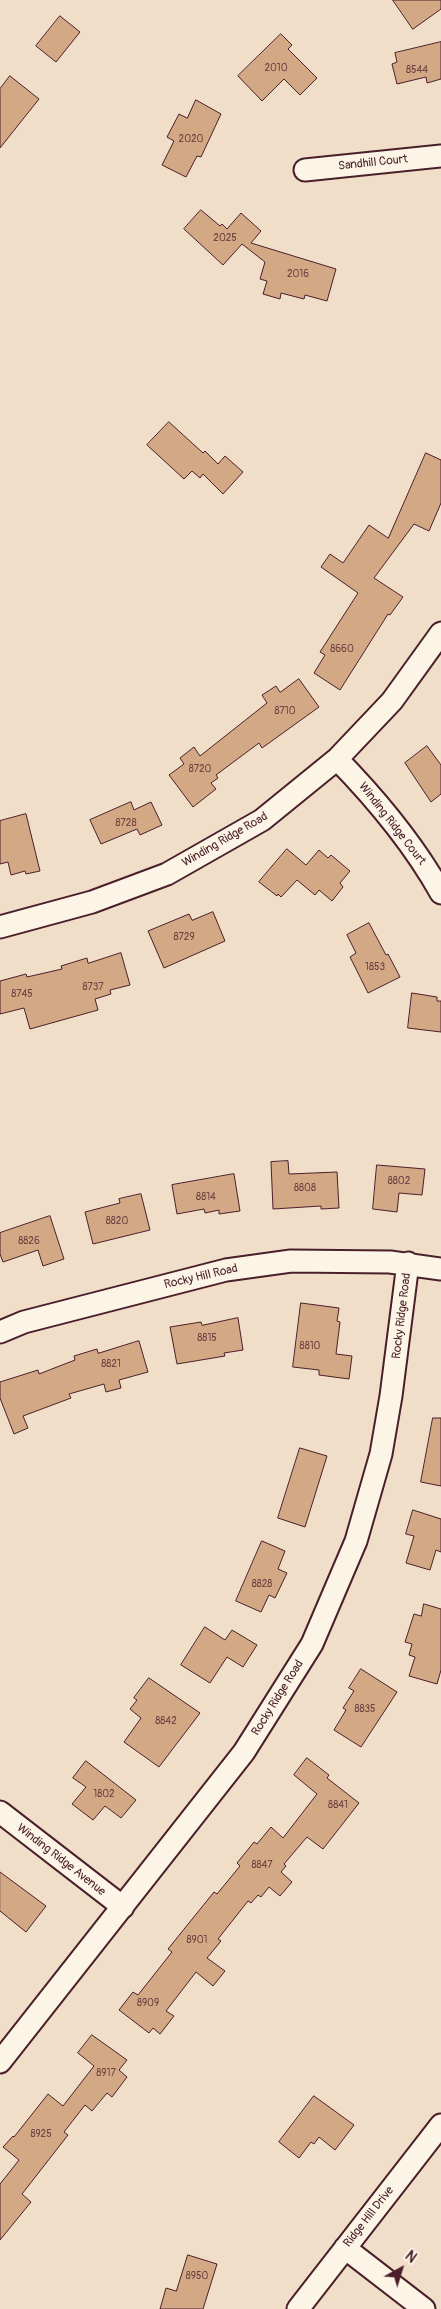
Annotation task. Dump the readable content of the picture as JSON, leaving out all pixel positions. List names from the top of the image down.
{
  "streets": {
    "street": [
      "Sandhill Court",
      "Winding Ridge Court",
      "Winding Ridge Road",
      "Rocky Hill Road",
      "Rocky Ridge Road",
      "Winding Ridge Avenue",
      "Ridge Hill Drive"
    ]
  },
  "crossings": [
    ["Winding Ridge Court", "Winding Ridge Road"],
    ["Rocky Hill Road", "Rocky Ridge Road"],
    ["Rocky Ridge Road", "Winding Ridge Avenue"]
  ],
  "house_numbers": [
    "2010",
    "8544",
    "2020",
    "2025",
    "2016",
    "8660",
    "8710",
    "8720",
    "8728",
    "8729",
    "1853",
    "8737",
    "8745",
    "8802",
    "8808",
    "8814",
    "8820",
    "8826",
    "8815",
    "8810",
    "8821",
    "8828",
    "8835",
    "8842",
    "1802",
    "8841",
    "8847",
    "8901",
    "8909",
    "8917",
    "8925",
    "8950"
  ],
  "north": "top right"
}
